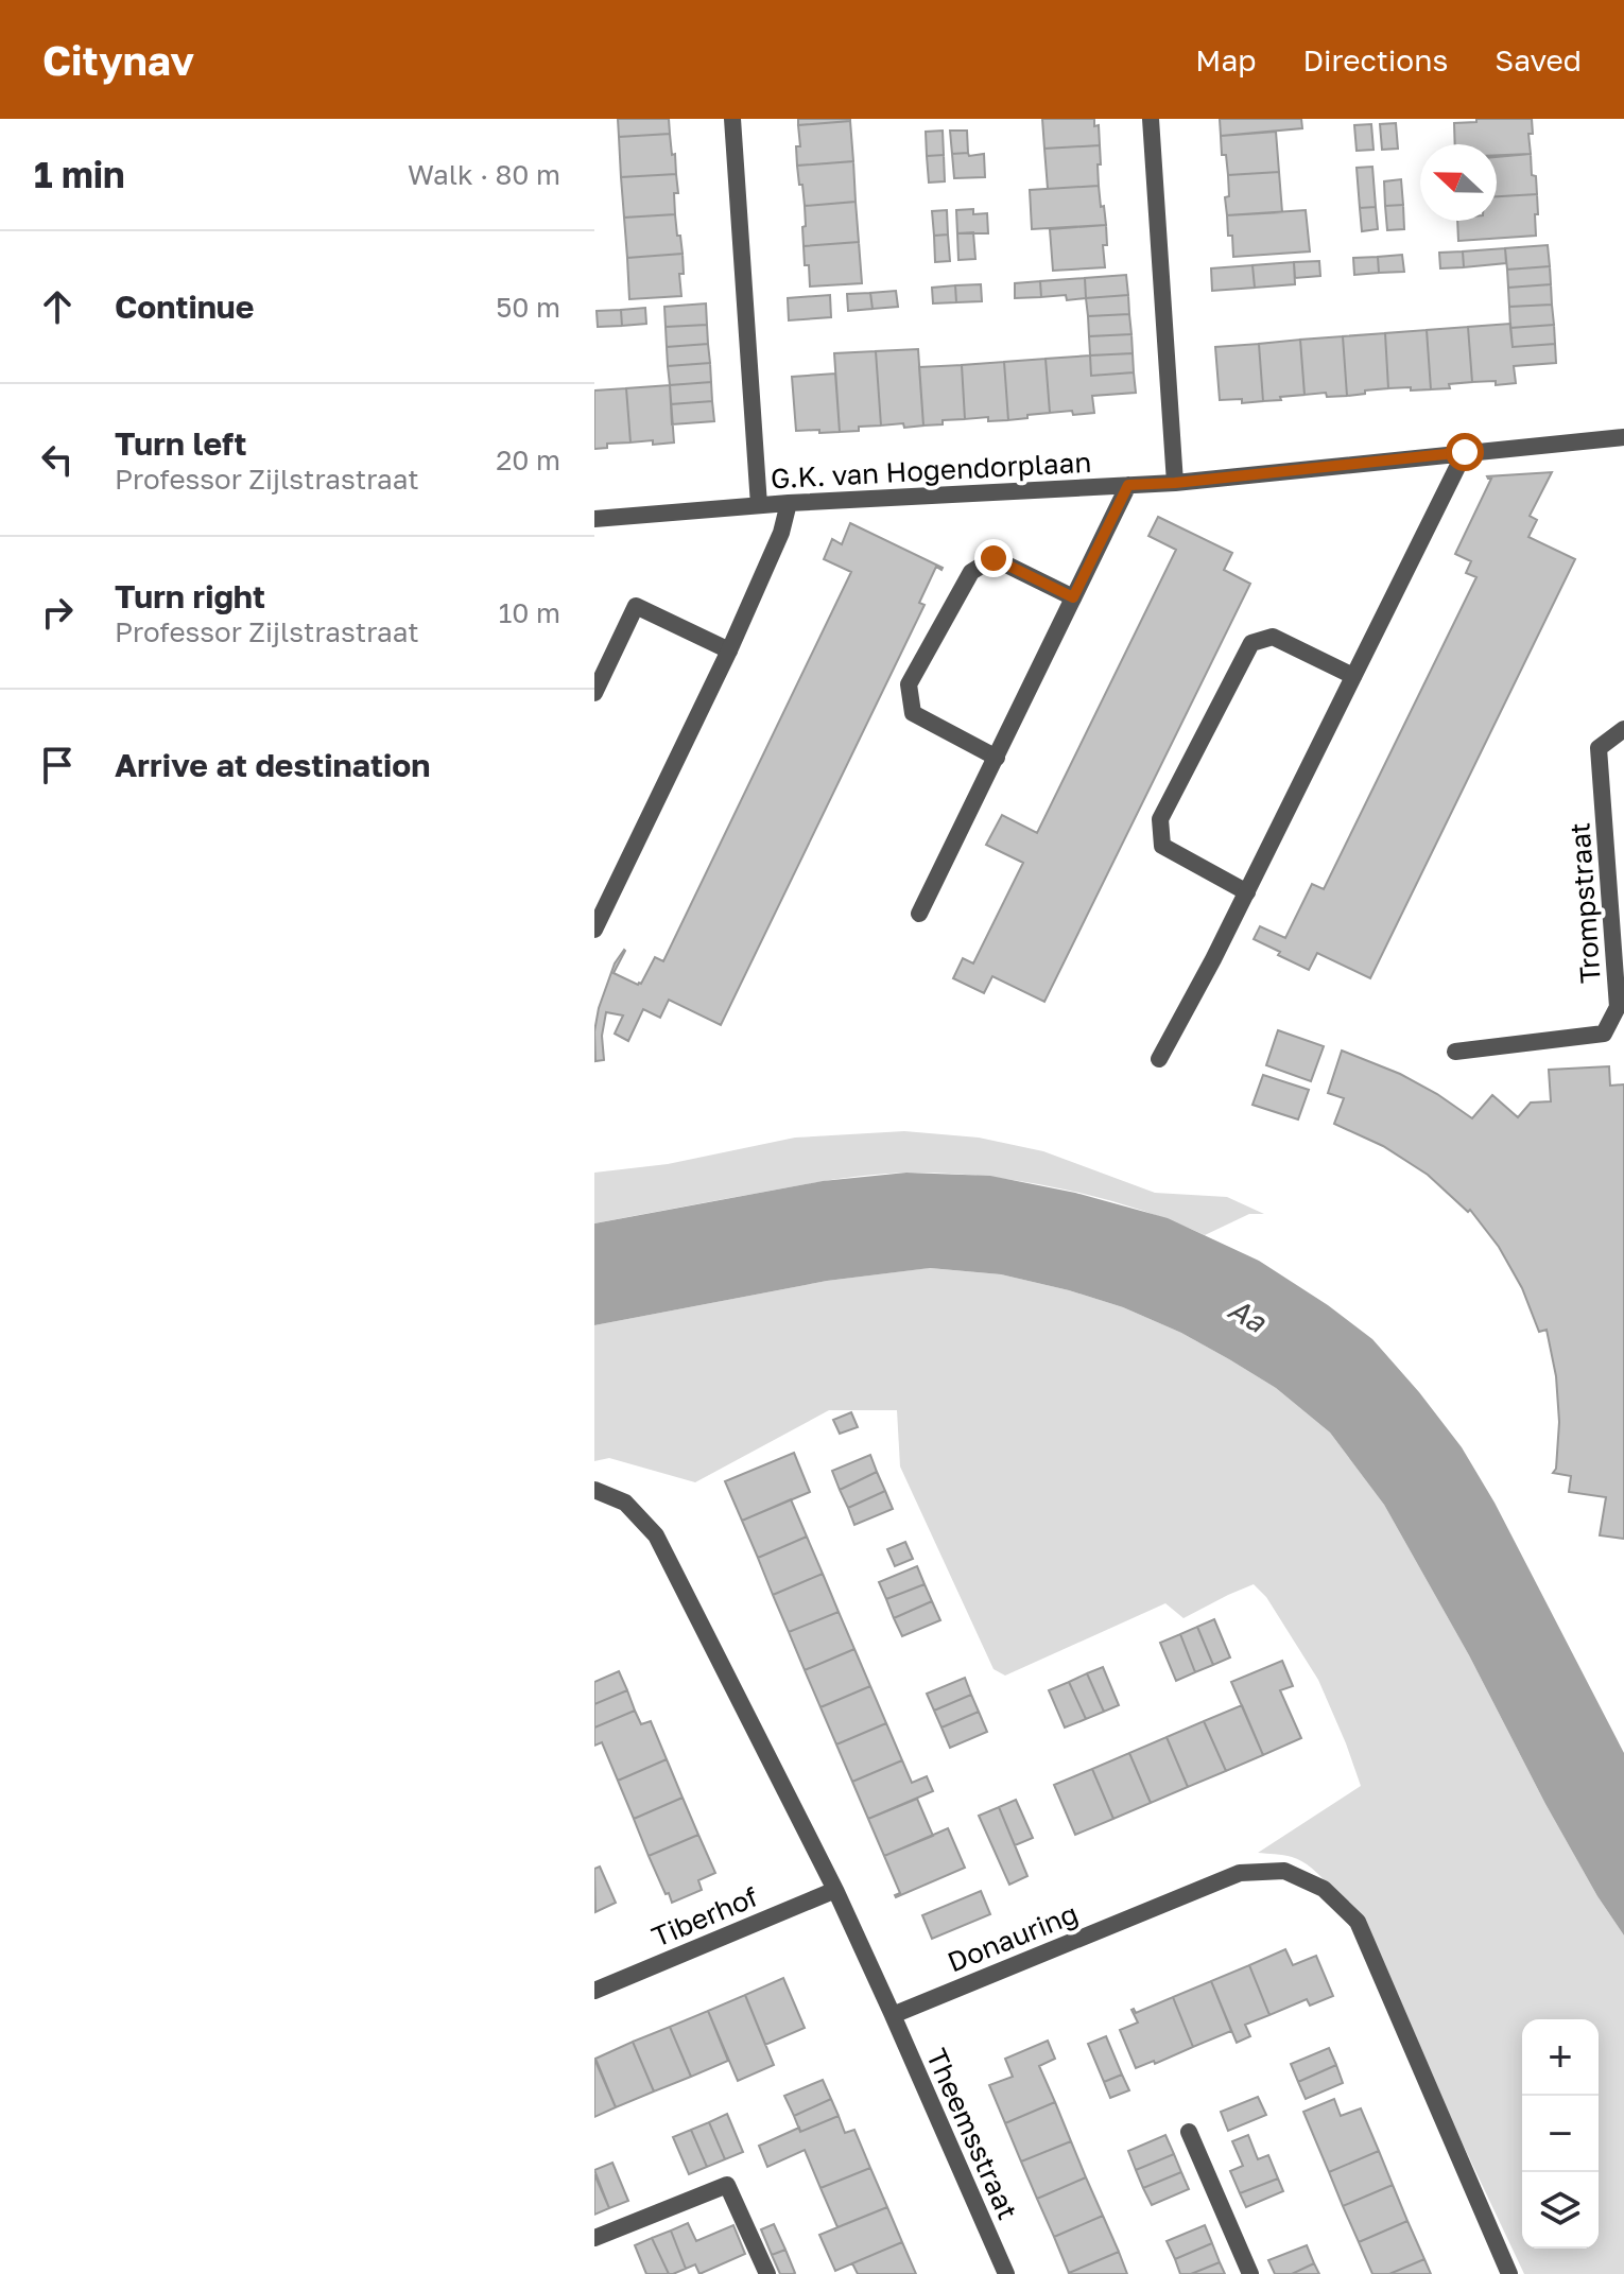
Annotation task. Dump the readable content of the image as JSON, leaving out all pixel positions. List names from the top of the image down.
{
  "streets": {
    "street": [
      "G.K. van Hogendorplaan",
      "Trompstraat",
      "Tiberhof",
      "Donauring",
      "Theemsstraat"
    ]
  },
  "crossings": [
    ["Donauring", "Theemsstraat"]
  ],
  "water": ["Aa"],
  "north": "left",
  "page": {
    "header": "Citynav",
    "nav": ["Map", "Directions", "Saved"],
    "heading": ["1 min", "Walk · 80 m"],
    "list": [
      ["Continue", "50 m"],
      ["Turn left", "Professor Zijlstrastraat", "20 m"],
      ["Turn right", "Professor Zijlstrastraat", "10 m"],
      "Arrive at destination"
    ],
    "map_buttons": ["+", "−"]
  }
}
